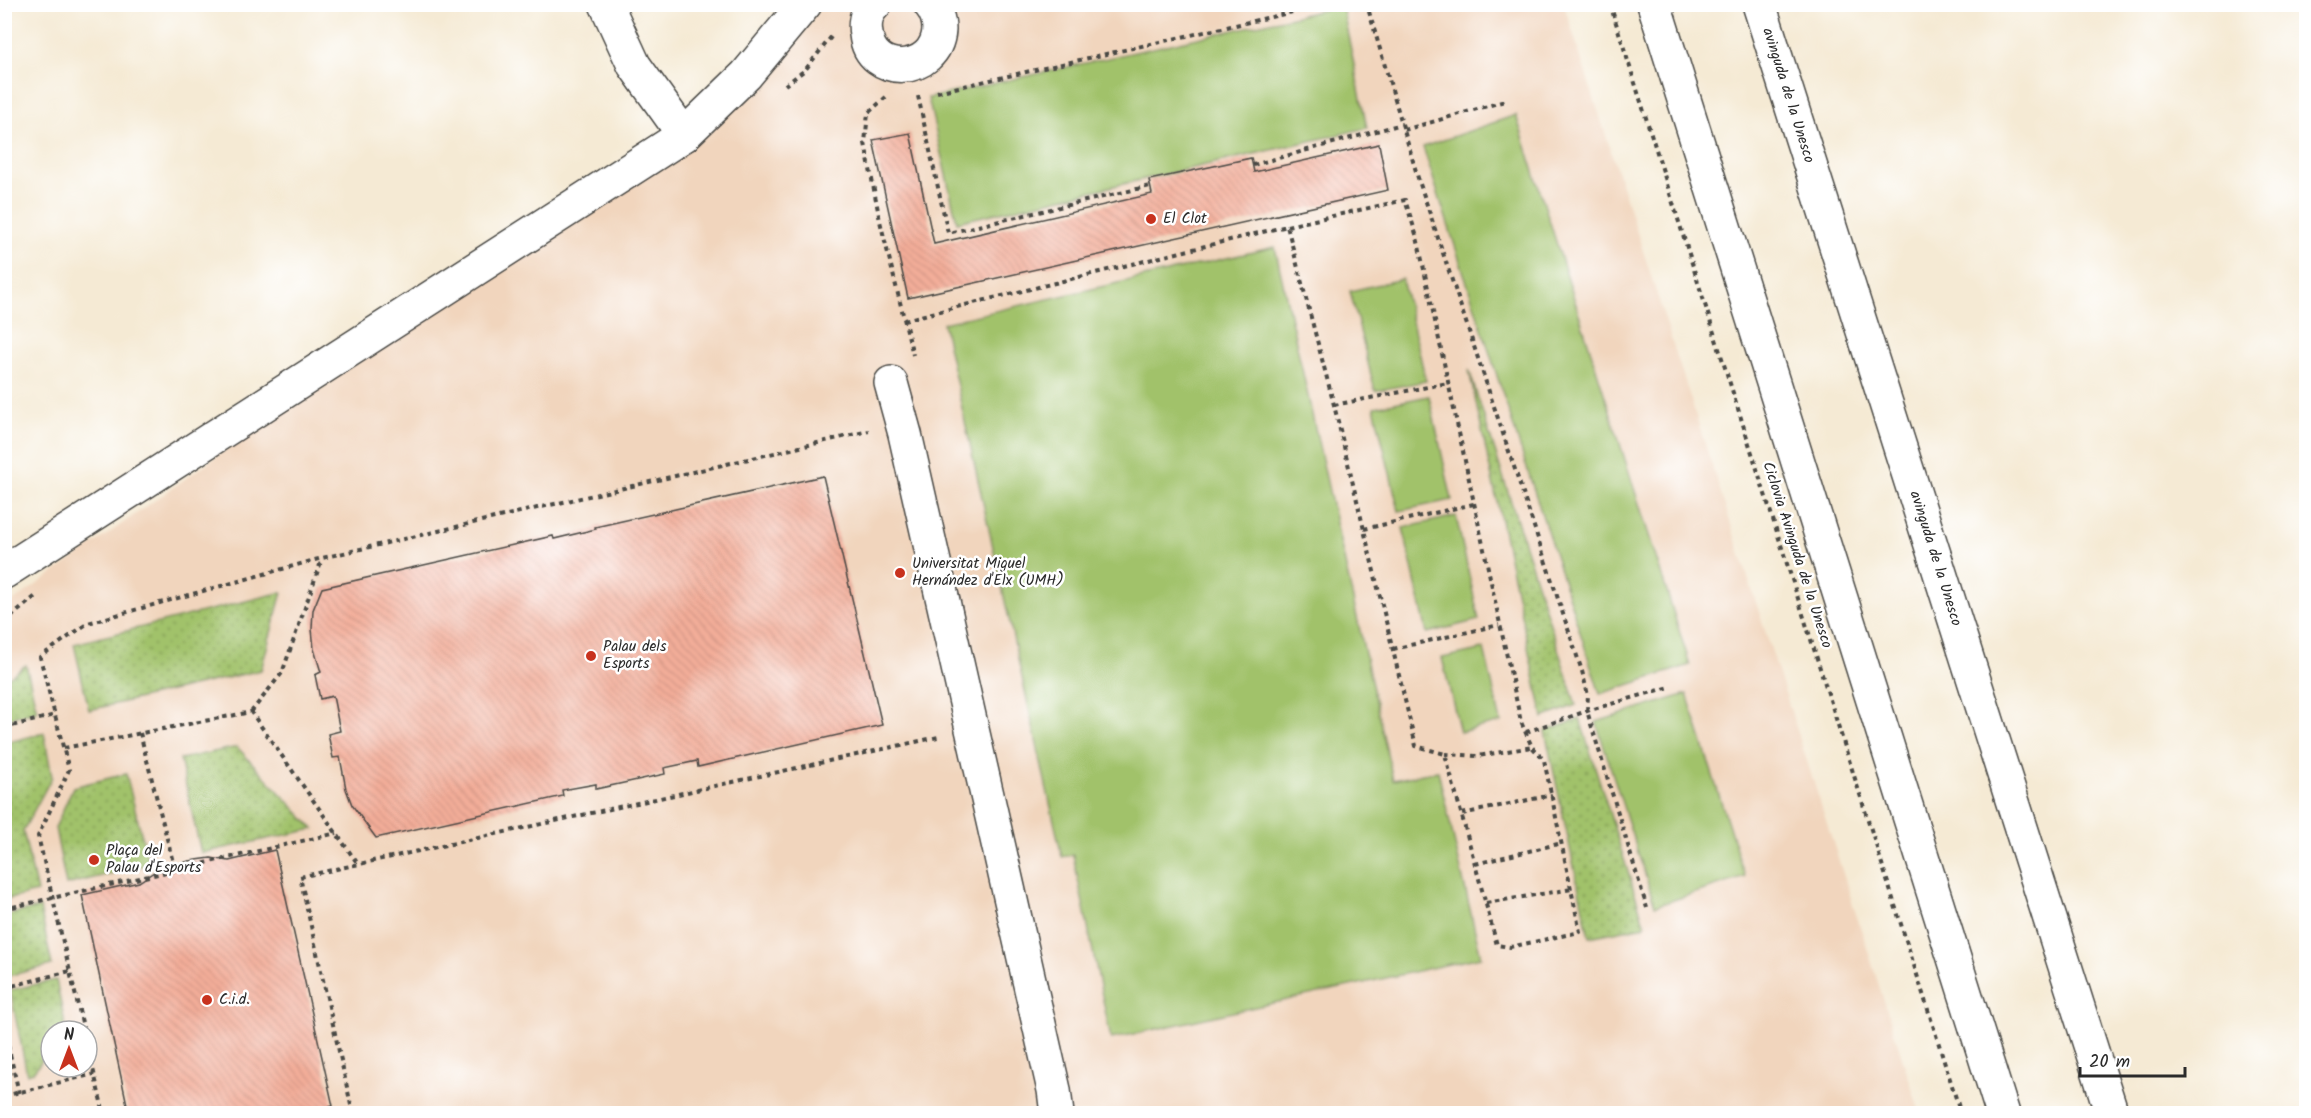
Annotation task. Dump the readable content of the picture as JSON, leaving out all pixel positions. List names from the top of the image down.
{
  "streets": {
    "main road": ["avinguda de la Unesco"],
    "path": ["Ciclovia Avinguda de la Unesco"]
  },
  "places": [
    "El Clot",
    "Universitat Miguel Hernández d'Elx (UMH)",
    "Palau dels Esports",
    "Plaça del Palau d'Esports",
    "C.i.d."
  ],
  "scale_bar": "20 m",
  "north": "top"
}
